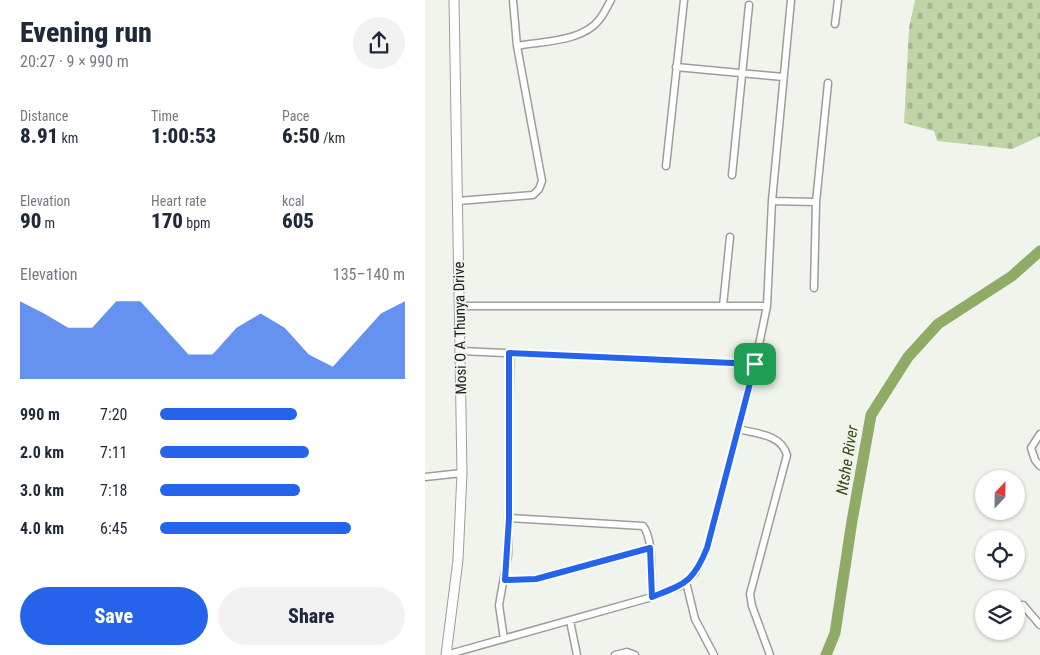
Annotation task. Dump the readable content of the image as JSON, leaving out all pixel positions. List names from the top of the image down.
{
  "streets": {
    "street": ["Mosi O A Thunya Drive"]
  },
  "water": ["Ntshe River"],
  "north": "top",
  "page": {
    "heading": ["Evening run", "20:27 · 9 × 990 m"],
    "stats": [
      ["Distance", "8.91 km"],
      ["Time", "1:00:53"],
      ["Pace", "6:50 /km"],
      ["Elevation", "90 m"],
      ["Heart rate", "170 bpm"],
      ["kcal", "605"]
    ],
    "chart": ["Elevation", "135–140 m"],
    "list": [
      {
        "name": "990 m",
        "note": "7:20"
      },
      {
        "name": "2.0 km",
        "note": "7:11"
      },
      {
        "name": "3.0 km",
        "note": "7:18"
      },
      {
        "name": "4.0 km",
        "note": "6:45"
      }
    ],
    "buttons": ["Save", "Share"]
  }
}
